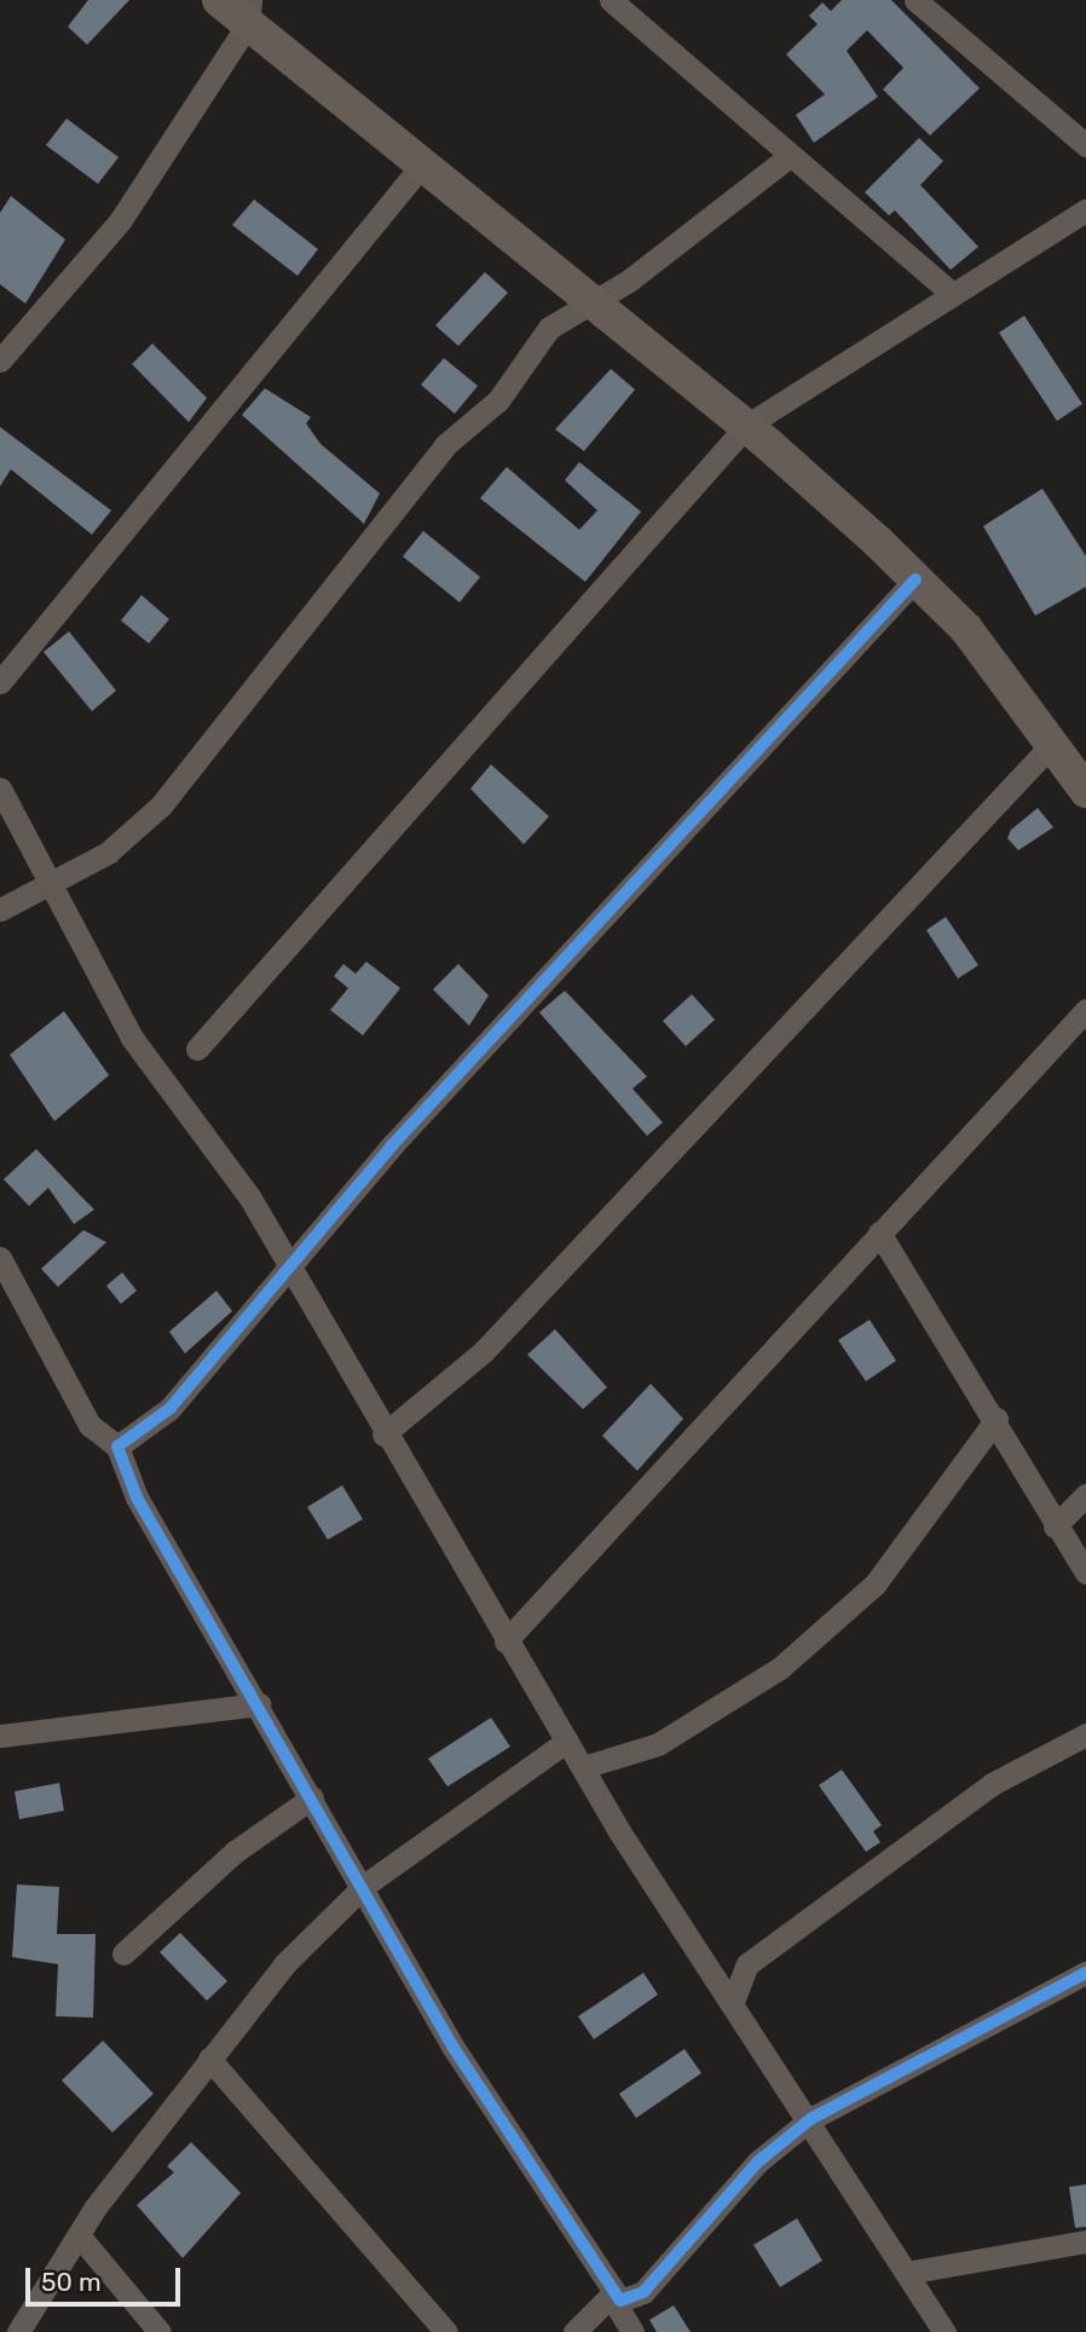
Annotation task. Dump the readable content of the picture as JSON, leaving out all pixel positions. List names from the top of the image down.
{
  "scale_bar": "50 m"
}
